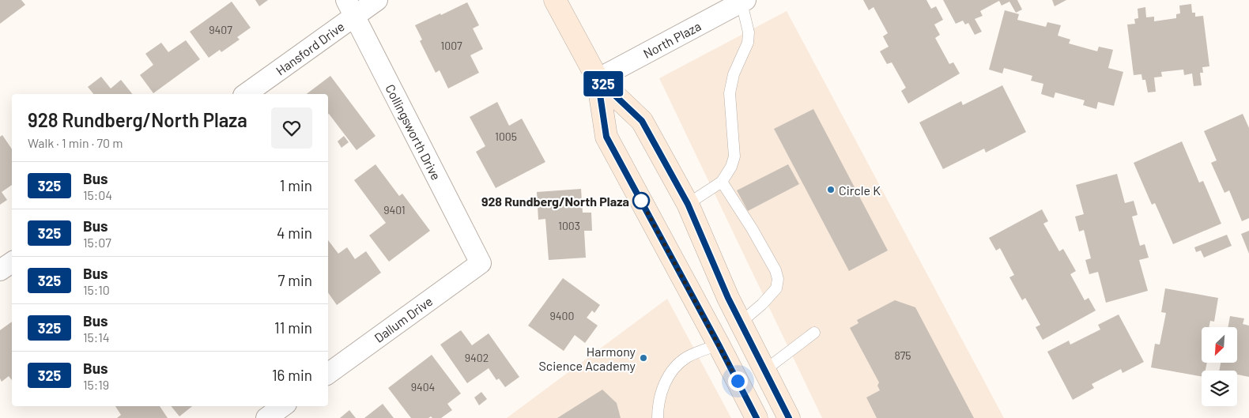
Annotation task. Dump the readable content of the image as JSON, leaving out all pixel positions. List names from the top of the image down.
{
  "streets": {
    "street": [
      "North Plaza",
      "Hansford Drive",
      "Collingsworth Drive",
      "Dallum Drive"
    ]
  },
  "crossings": [
    ["Hansford Drive", "Collingsworth Drive"],
    ["Collingsworth Drive", "Dallum Drive"]
  ],
  "places": ["Circle K", "928 Rundberg/North Plaza", "Harmony Science Academy"],
  "lines": ["bus line 325"],
  "house_numbers": [
    "9407",
    "1007",
    "1005",
    "9401",
    "1003",
    "9400",
    "875",
    "9402",
    "9404"
  ],
  "north": "bottom left",
  "page": {
    "on_map": "325",
    "heading": ["928 Rundberg/North Plaza", "Walk · 1 min · 70 m"],
    "list": [
      {
        "mark": "325",
        "name": "Bus",
        "note": "15:04",
        "value": "1 min"
      },
      {
        "mark": "325",
        "name": "Bus",
        "note": "15:07",
        "value": "4 min"
      },
      {
        "mark": "325",
        "name": "Bus",
        "note": "15:10",
        "value": "7 min"
      },
      {
        "mark": "325",
        "name": "Bus",
        "note": "15:14",
        "value": "11 min"
      },
      {
        "mark": "325",
        "name": "Bus",
        "note": "15:19",
        "value": "16 min"
      }
    ]
  }
}
